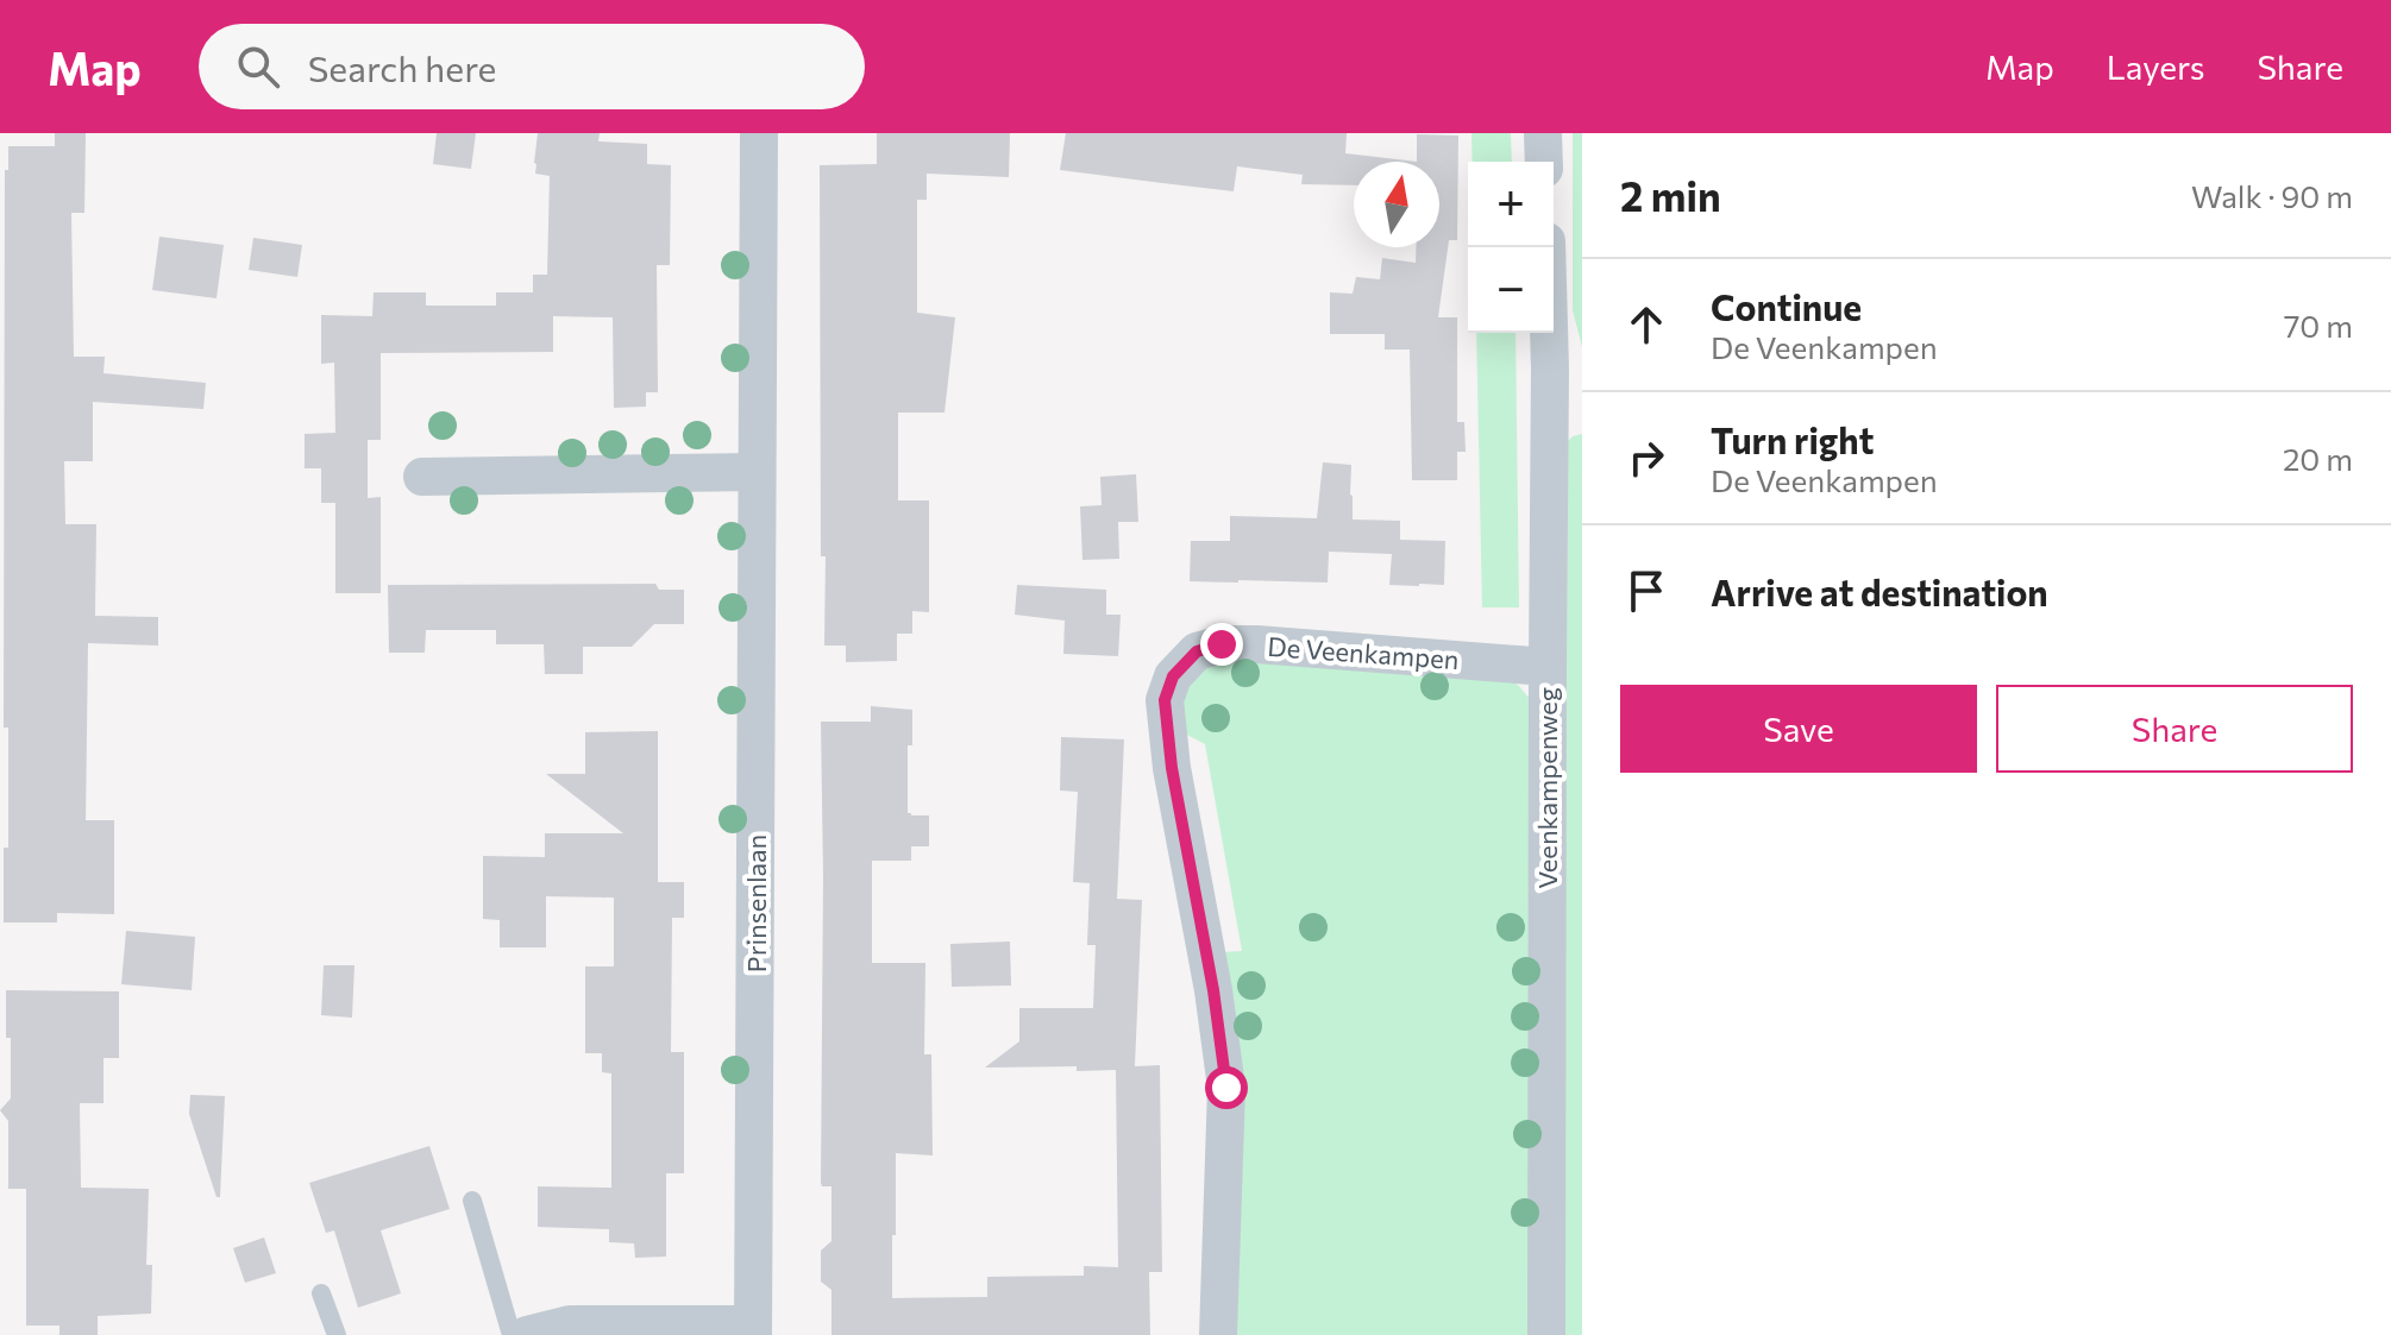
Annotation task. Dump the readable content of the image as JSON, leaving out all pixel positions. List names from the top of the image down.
{
  "streets": {
    "street": ["De Veenkampen", "Veenkampenweg", "Prinsenlaan"]
  },
  "crossings": [
    ["De Veenkampen", "Veenkampenweg"]
  ],
  "north": "top",
  "page": {
    "header": "Map",
    "search": "Search here",
    "nav": ["Map", "Layers", "Share"],
    "heading": ["2 min", "Walk · 90 m"],
    "map_buttons": ["+", "−"],
    "list": [
      ["Continue", "De Veenkampen", "70 m"],
      ["Turn right", "De Veenkampen", "20 m"],
      "Arrive at destination"
    ],
    "buttons": ["Save", "Share"]
  }
}
